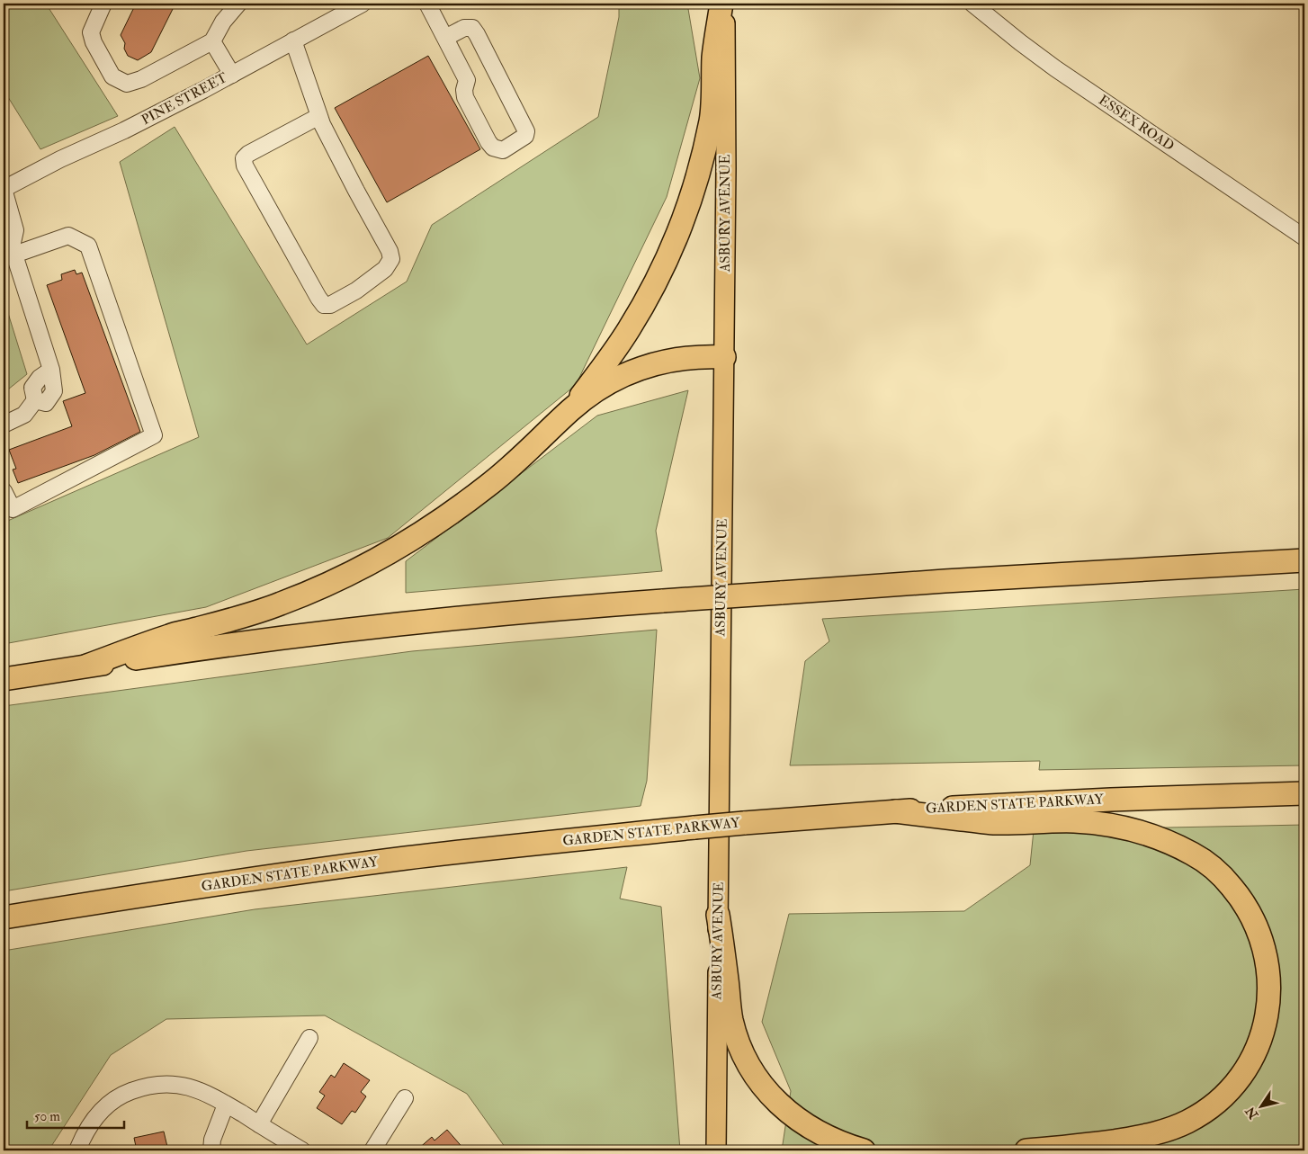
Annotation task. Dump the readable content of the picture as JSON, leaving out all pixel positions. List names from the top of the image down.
{
  "streets": {
    "highway": ["GARDEN STATE PARKWAY"],
    "main road": ["ASBURY AVENUE"],
    "street": ["PINE STREET", "ESSEX ROAD"]
  },
  "crossings": [
    ["ASBURY AVENUE", "GARDEN STATE PARKWAY"]
  ],
  "scale_bar": "50 m",
  "north": "bottom left"
}
